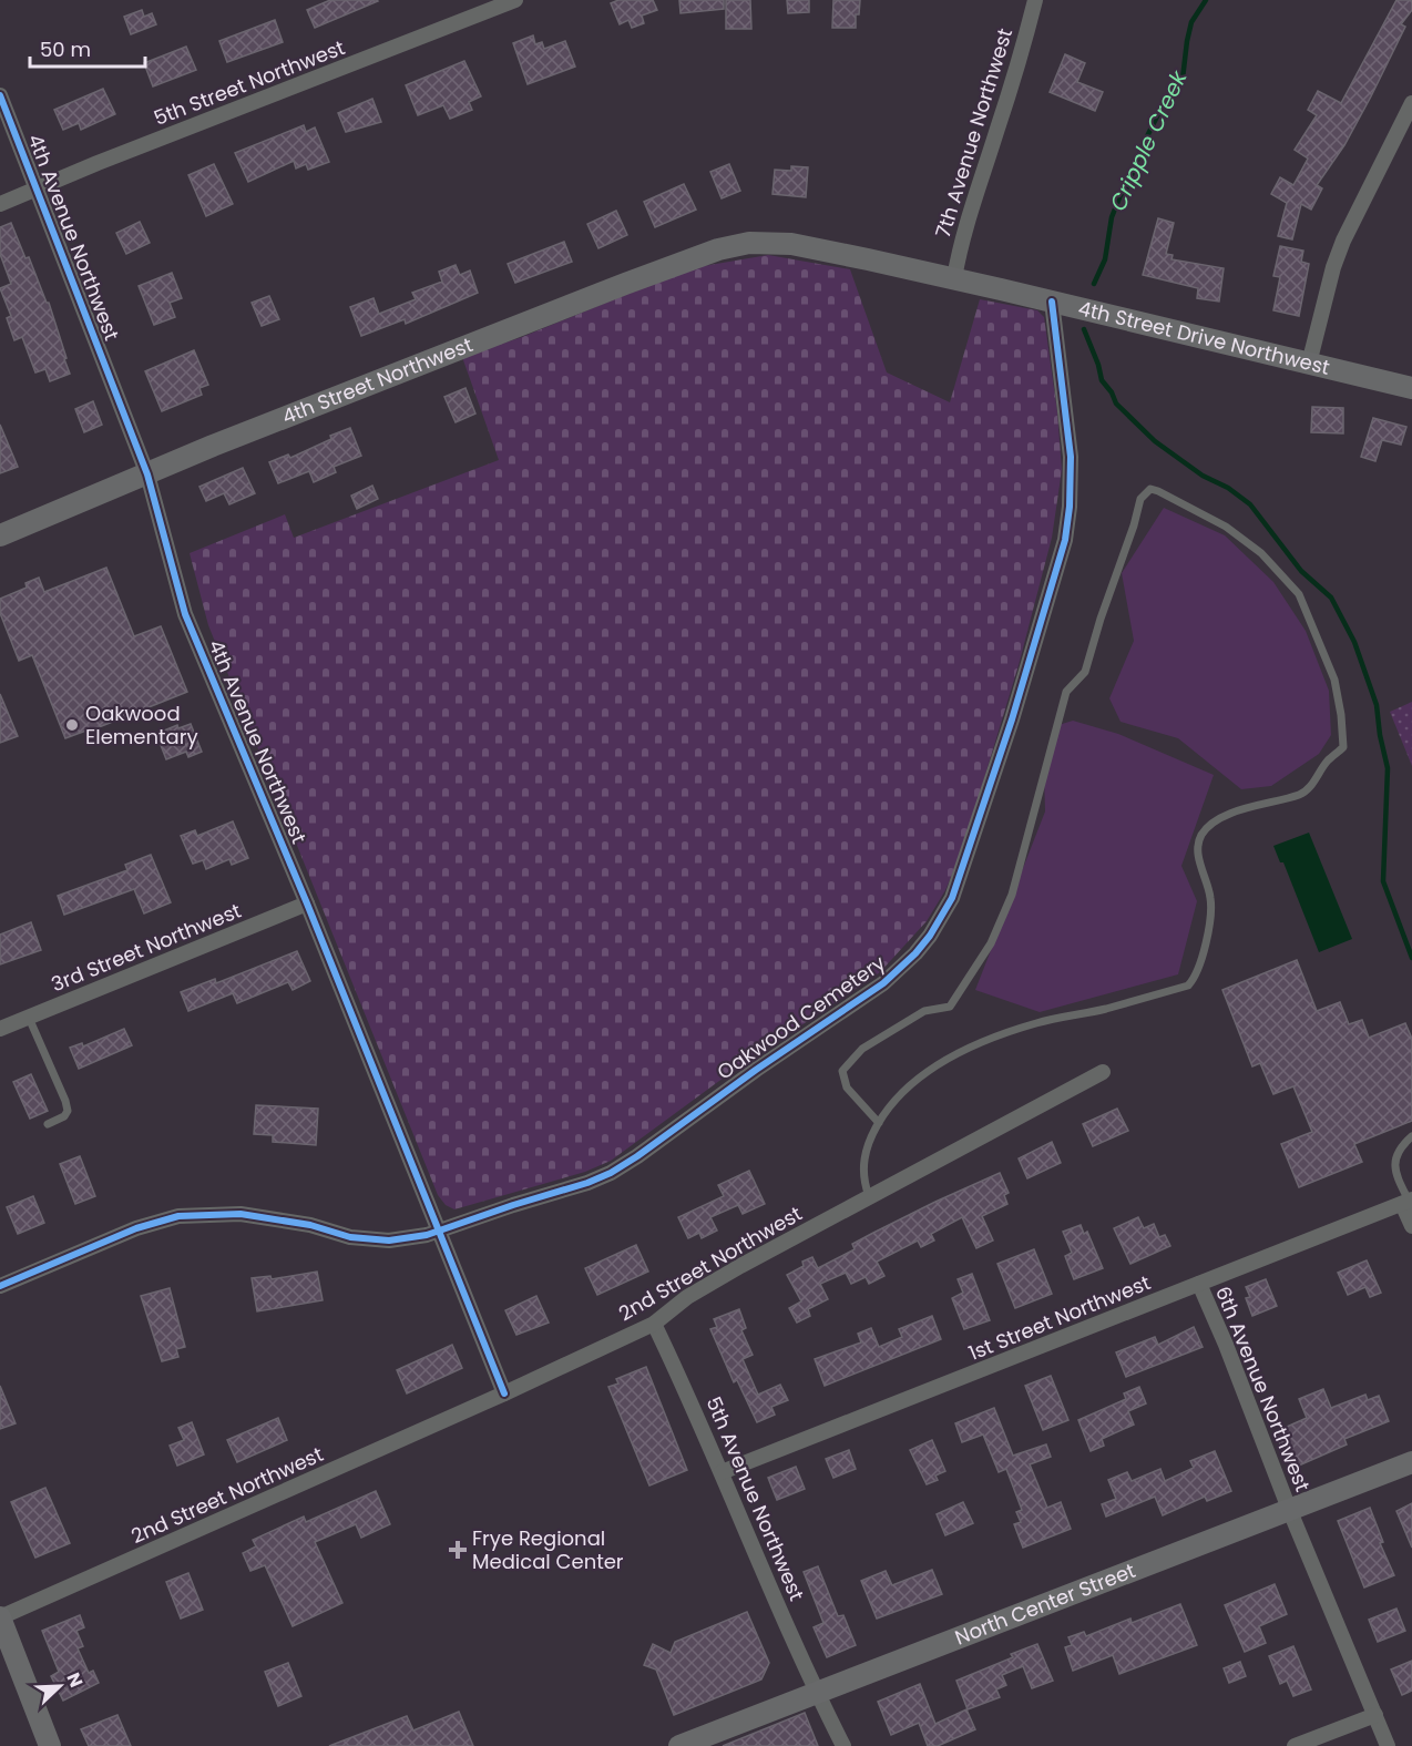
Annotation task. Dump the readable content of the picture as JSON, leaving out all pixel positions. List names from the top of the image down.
{
  "streets": {
    "main road": ["4th Street Drive Northwest", "4th Street Northwest", "North Center Street"],
    "street": [
      "5th Street Northwest",
      "7th Avenue Northwest",
      "4th Avenue Northwest",
      "3rd Street Northwest",
      "Oakwood Cemetery",
      "2nd Street Northwest",
      "1st Street Northwest",
      "6th Avenue Northwest",
      "5th Avenue Northwest"
    ]
  },
  "crossings": [
    ["5th Street Northwest", "4th Avenue Northwest"],
    ["7th Avenue Northwest", "4th Street Drive Northwest"],
    ["4th Avenue Northwest", "4th Street Northwest"],
    ["4th Avenue Northwest", "3rd Street Northwest"],
    ["4th Avenue Northwest", "Oakwood Cemetery"],
    ["4th Avenue Northwest", "2nd Street Northwest"],
    ["4th Street Drive Northwest", "4th Street Northwest"],
    ["4th Street Drive Northwest", "Oakwood Cemetery"],
    ["2nd Street Northwest", "5th Avenue Northwest"],
    ["1st Street Northwest", "6th Avenue Northwest"],
    ["1st Street Northwest", "5th Avenue Northwest"],
    ["6th Avenue Northwest", "North Center Street"],
    ["5th Avenue Northwest", "North Center Street"]
  ],
  "water": ["Cripple Creek"],
  "places": {
    "other": ["Oakwood Elementary"],
    "health": ["Frye Regional Medical Center"]
  },
  "scale_bar": "50 m",
  "north": "top right"
}
